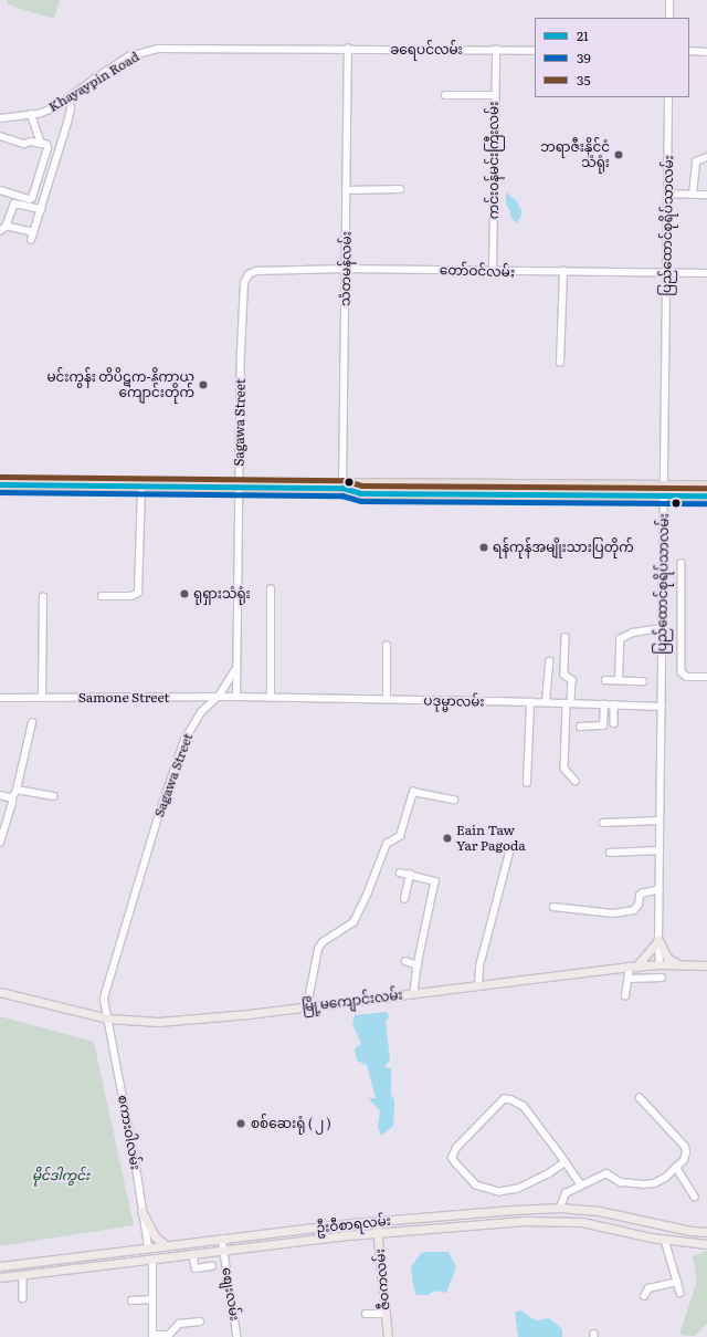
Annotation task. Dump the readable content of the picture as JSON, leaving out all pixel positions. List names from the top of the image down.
{
  "streets": {
    "main road": ["မြို့မကျောင်းလမ်း", "ဦးဝီစာရလမ်း", "ဇီဝကလမ်း"],
    "street": [
      "ခရေပင်လမ်း",
      "Khayaypin Road",
      "ကင်းဝန်မင်းကြီးလမ်း",
      "ပြည်ထောင်စုရိပ်သာလမ်း",
      "သံတမန်လမ်း",
      "တော်ဝင်လမ်း",
      "Sagawa Street",
      "Samone Street",
      "ပဒုမ္မာလမ်း",
      "စကားဝါလမ်း",
      "စျေးလမ်း"
    ]
  },
  "crossings": [
    ["ခရေပင်လမ်း", "Khayaypin Road"],
    ["ခရေပင်လမ်း", "ကင်းဝန်မင်းကြီးလမ်း"],
    ["ခရေပင်လမ်း", "သံတမန်လမ်း"],
    ["ကင်းဝန်မင်းကြီးလမ်း", "တော်ဝင်လမ်း"],
    ["ပြည်ထောင်စုရိပ်သာလမ်း", "တော်ဝင်လမ်း"],
    ["ပြည်ထောင်စုရိပ်သာလမ်း", "ပဒုမ္မာလမ်း"],
    ["ပြည်ထောင်စုရိပ်သာလမ်း", "မြို့မကျောင်းလမ်း"],
    ["သံတမန်လမ်း", "တော်ဝင်လမ်း"],
    ["တော်ဝင်လမ်း", "Sagawa Street"],
    ["Sagawa Street", "Samone Street"],
    ["Sagawa Street", "မြို့မကျောင်းလမ်း"],
    ["Sagawa Street", "စကားဝါလမ်း"],
    ["Samone Street", "ပဒုမ္မာလမ်း"],
    ["မြို့မကျောင်းလမ်း", "စကားဝါလမ်း"],
    ["စကားဝါလမ်း", "ဦးဝီစာရလမ်း"],
    ["ဦးဝီစာရလမ်း", "ဇီဝကလမ်း"],
    ["ဦးဝီစာရလမ်း", "စျေးလမ်း"]
  ],
  "parks": ["မိုင်ဒါကွင်း"],
  "places": [
    "ဘရာဇီးနိုင်ငံ သံရုံး",
    "မင်းကွန်း တိပိဋက-နိကာယ ကျောင်းတိုက်",
    "ရန်ကုန်အမျိုးသားပြတိုက်",
    "ရုရှားသံရုံး",
    "Eain Taw Yar Pagoda",
    "စစ်ဆေးရုံ ( ၂ )"
  ],
  "lines": ["transit line 35", "transit line 21", "transit line 39"],
  "legend": ["21", "39", "35"]
}
